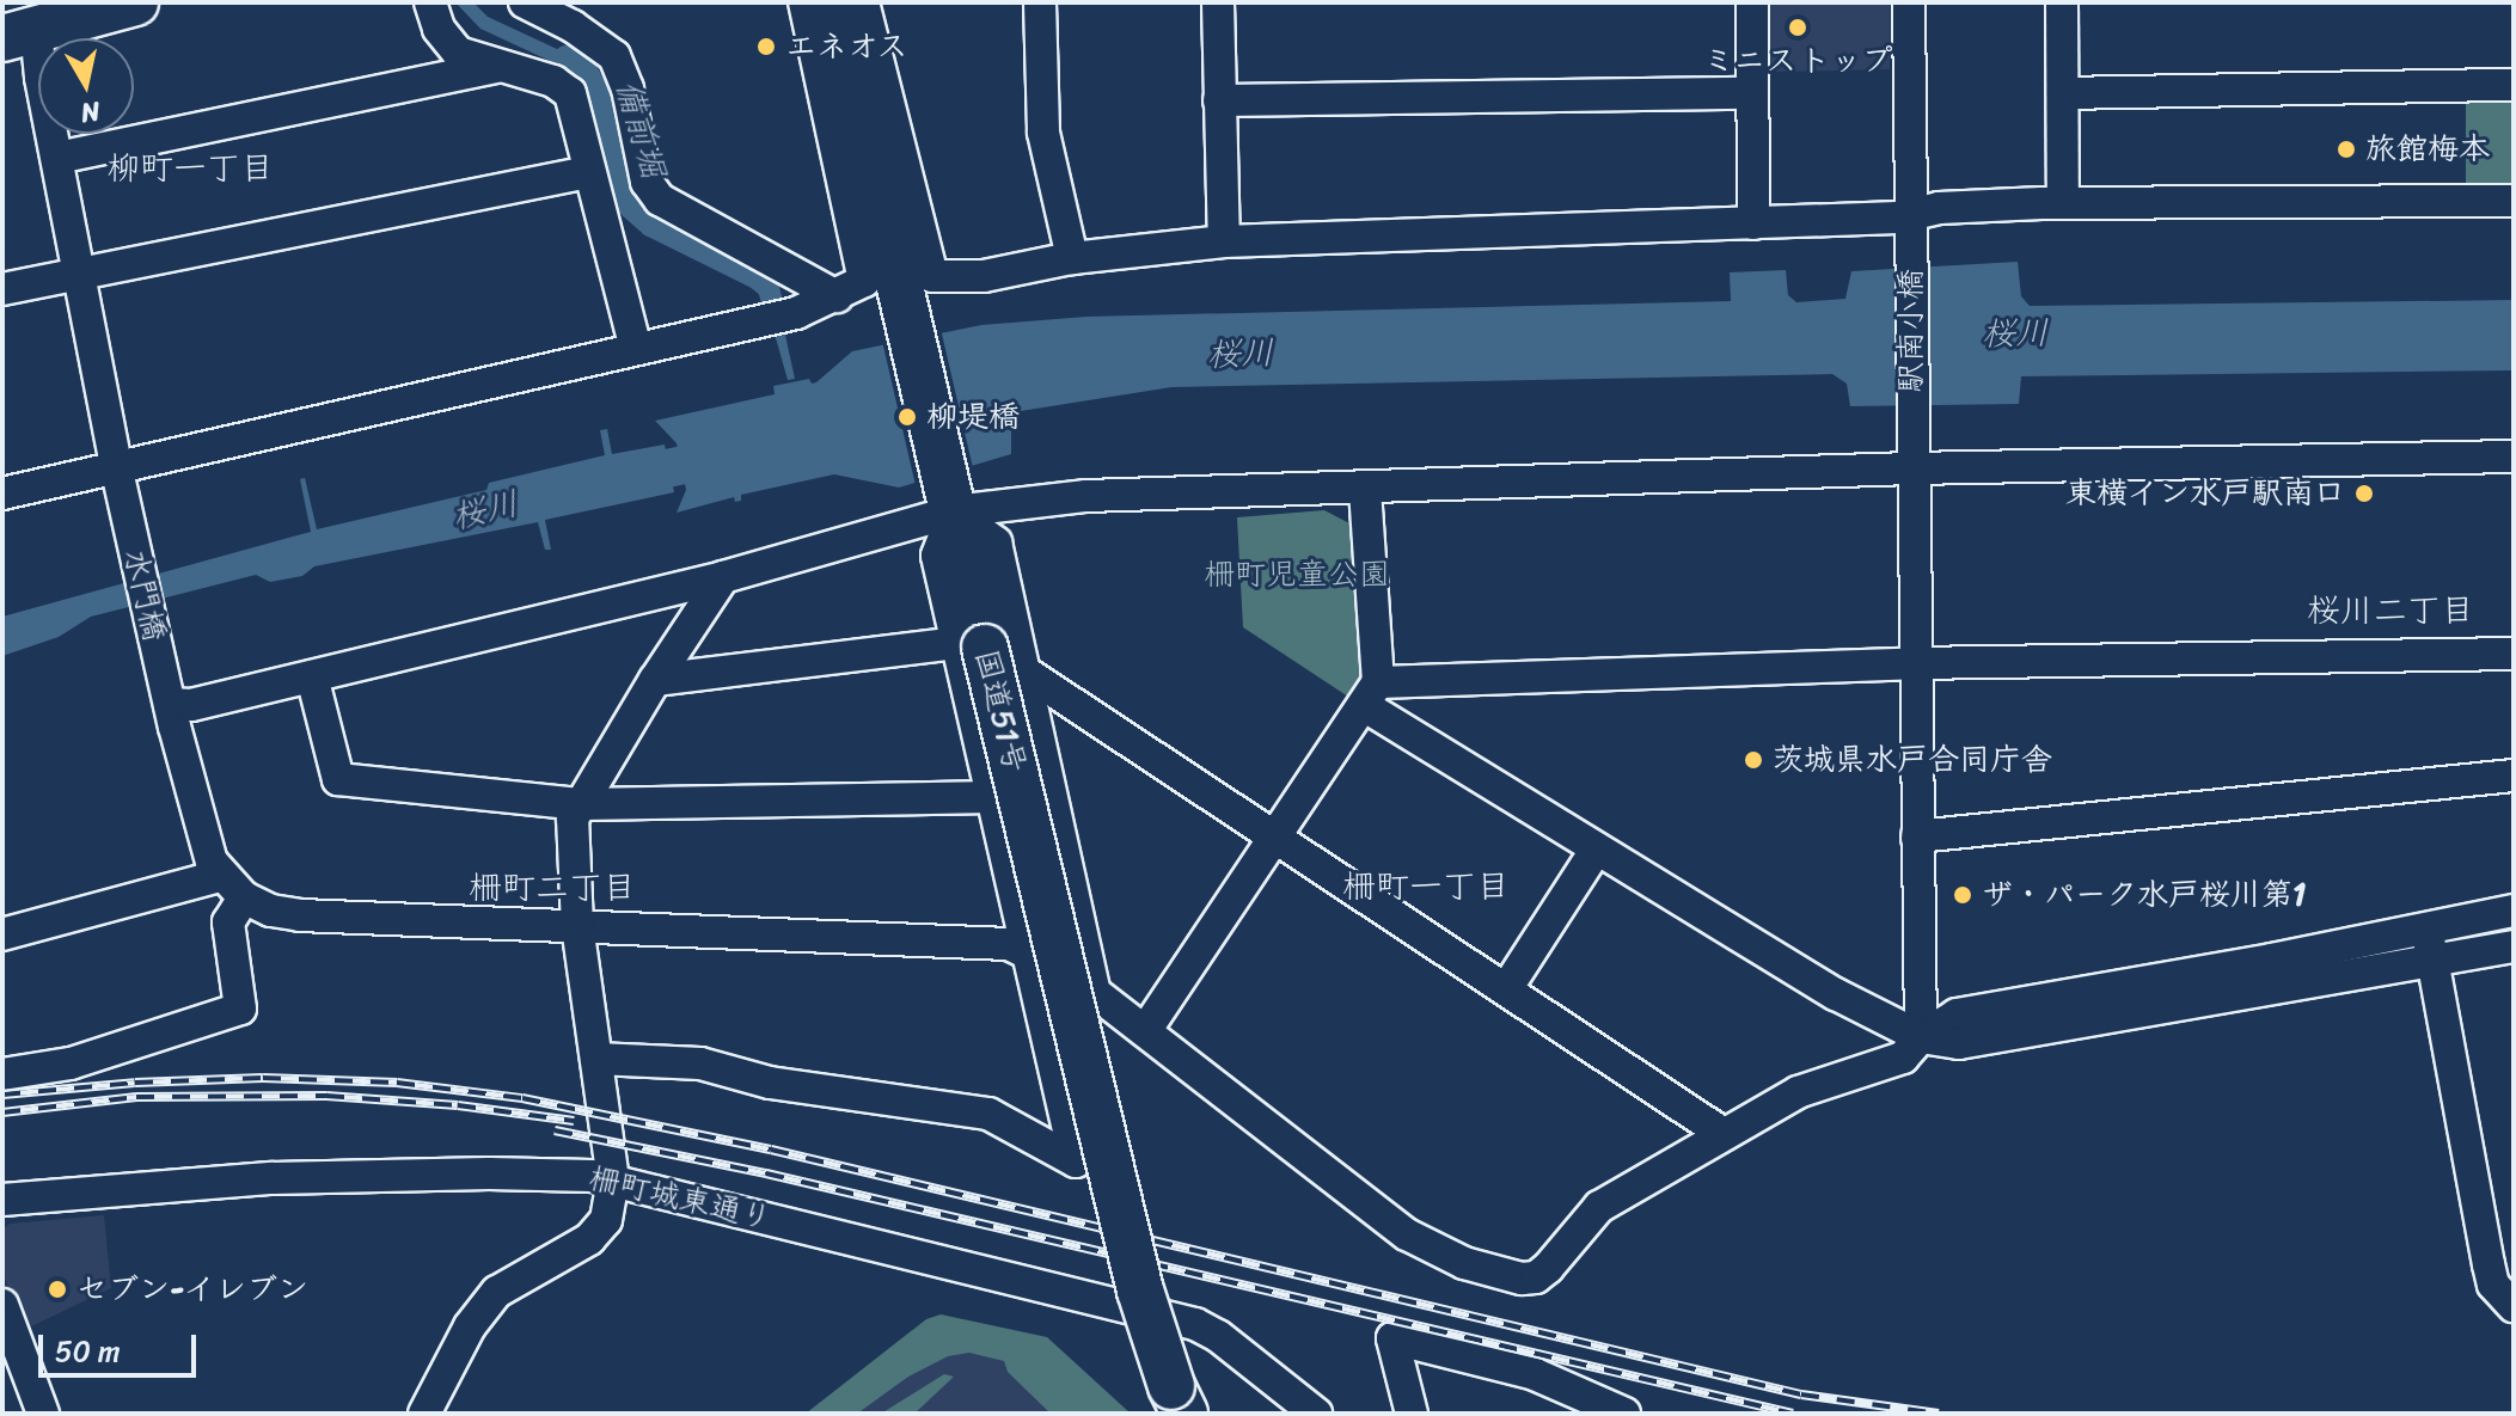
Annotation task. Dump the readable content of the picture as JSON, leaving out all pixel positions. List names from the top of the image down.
{
  "streets": {
    "highway": ["国道51号"],
    "street": ["駅南小橋", "水門橋", "柵町城東通り"]
  },
  "districts": [
    "柳町一丁目",
    "桜川二丁目",
    "柵町一丁目",
    "柵町二丁目"
  ],
  "water": ["備前堀", "桜川"],
  "parks": ["柵町児童公園"],
  "places": [
    "ミニストップ",
    "エネオス",
    "旅館梅本",
    "柳堤橋",
    "東横イン水戸駅南口",
    "茨城県水戸合同庁舎",
    "ザ・パーク水戸桜川第1",
    "セブン-イレブン"
  ],
  "scale_bar": "50 m",
  "north": "bottom"
}
